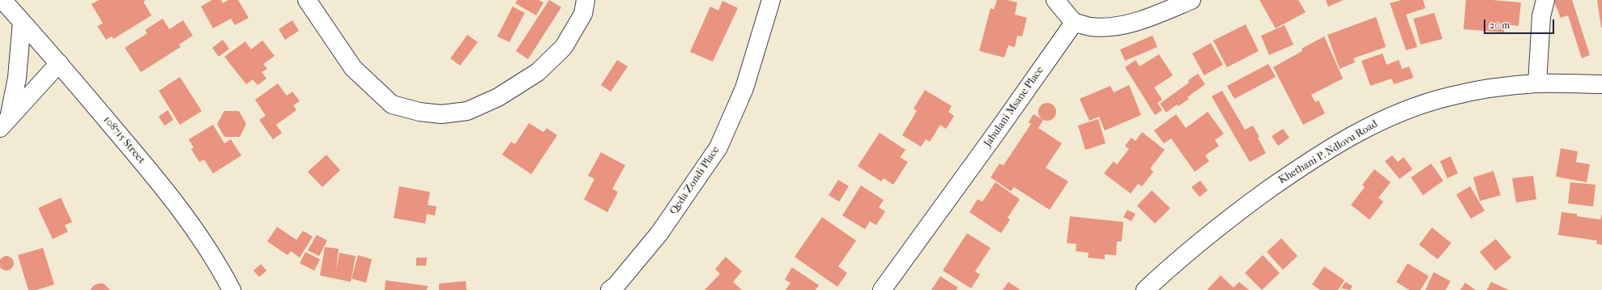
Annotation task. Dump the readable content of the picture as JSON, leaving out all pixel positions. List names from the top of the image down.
{
  "streets": {
    "street": [
      "Jabulani Msane Place",
      "108715 Street",
      "Khethani P. Ndlovu Road",
      "Qeda Zondi Place"
    ]
  },
  "scale_bar": "20 m"
}
